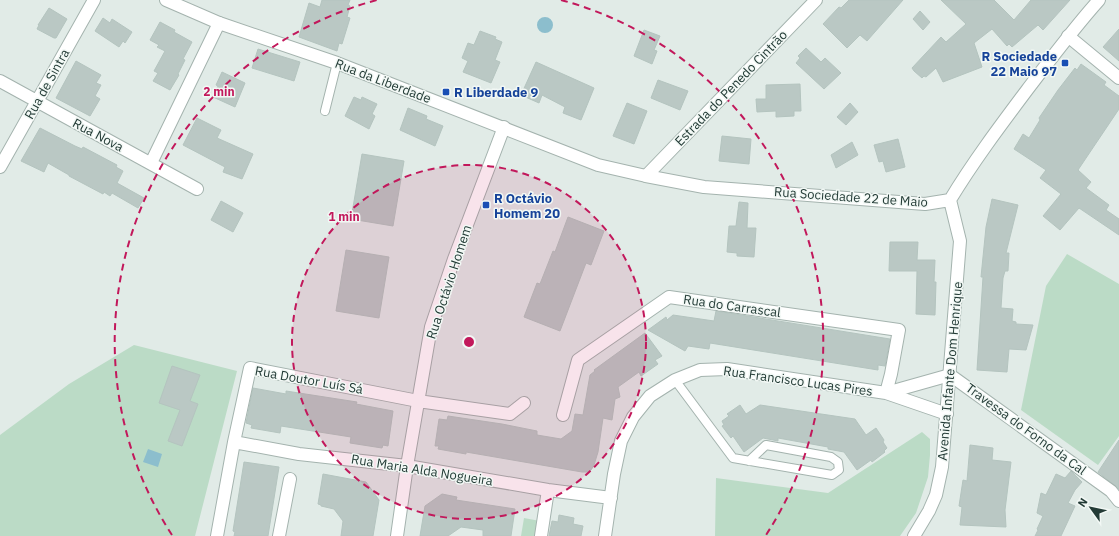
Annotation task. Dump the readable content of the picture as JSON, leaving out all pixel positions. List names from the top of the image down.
{
  "streets": {
    "street": [
      "Rua da Liberdade",
      "Rua de Sintra",
      "Estrada do Penedo Cintrão",
      "Rua Nova",
      "Rua Sociedade 22 de Maio",
      "Rua Octávio Homem",
      "Rua do Carrascal",
      "Avenida Infante Dom Henrique",
      "Rua Doutor Luís Sá",
      "Rua Francisco Lucas Pires",
      "Travessa do Forno da Cal",
      "Rua Maria Alda Nogueira"
    ]
  },
  "crossings": [
    ["Rua da Liberdade", "Estrada do Penedo Cintrão"],
    ["Rua da Liberdade", "Rua Sociedade 22 de Maio"],
    ["Rua da Liberdade", "Rua Octávio Homem"],
    ["Rua de Sintra", "Rua Nova"],
    ["Estrada do Penedo Cintrão", "Rua Sociedade 22 de Maio"],
    ["Rua Sociedade 22 de Maio", "Avenida Infante Dom Henrique"],
    ["Rua Octávio Homem", "Rua Doutor Luís Sá"],
    ["Rua Octávio Homem", "Rua Maria Alda Nogueira"],
    ["Rua do Carrascal", "Rua Francisco Lucas Pires"],
    ["Avenida Infante Dom Henrique", "Rua Francisco Lucas Pires"],
    ["Avenida Infante Dom Henrique", "Travessa do Forno da Cal"],
    ["Rua Doutor Luís Sá", "Rua Maria Alda Nogueira"],
    ["Rua Francisco Lucas Pires", "Travessa do Forno da Cal"],
    ["Rua Francisco Lucas Pires", "Rua Maria Alda Nogueira"]
  ],
  "places": {
    "transit": ["R Sociedade 22 Maio 97", "R Liberdade 9", "R Octávio Homem 20"]
  },
  "north": "top left",
  "rings": ["2 min", "1 min"]
}
